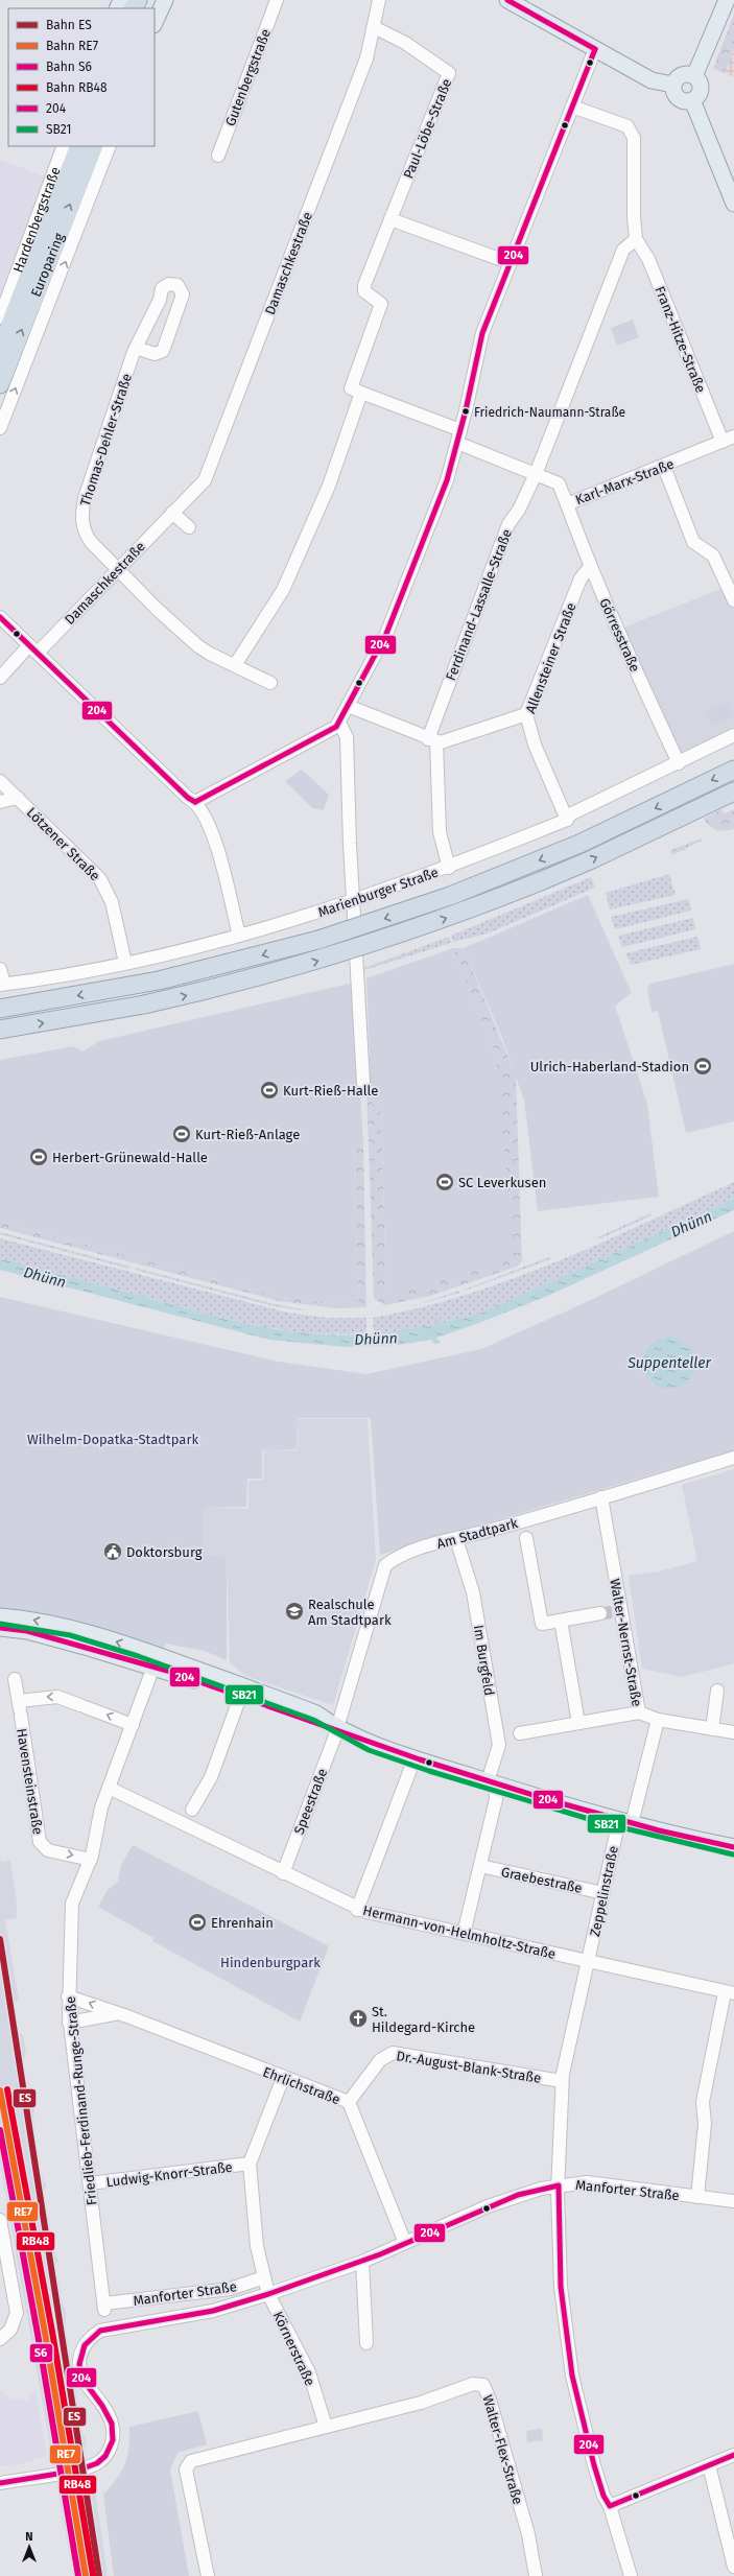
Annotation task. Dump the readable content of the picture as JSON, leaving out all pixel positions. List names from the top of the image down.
{
  "streets": {
    "highway": ["Europaring"],
    "street": [
      "Gutenbergstraße",
      "Paul-Löbe-Straße",
      "Hardenbergstraße",
      "Damaschkestraße",
      "Franz-Hitze-Straße",
      "Thomas-Dehler-Straße",
      "Karl-Marx-Straße",
      "Ferdinand-Lassalle-Straße",
      "Görresstraße",
      "Allensteiner Straße",
      "Lötzener Straße",
      "Marienburger Straße",
      "Am Stadtpark",
      "Walter-Nernst-Straße",
      "Im Burgfeld",
      "Havensteinstraße",
      "Speestraße",
      "Graebestraße",
      "Zeppelinstraße",
      "Hermann-von-Helmholtz-Straße",
      "Dr.-August-Blank-Straße",
      "Ehrlichstraße",
      "Friedlieb-Ferdinand-Runge-Straße",
      "Ludwig-Knorr-Straße",
      "Manforter Straße",
      "Körnerstraße",
      "Walter-Flex-Straße"
    ]
  },
  "crossings": [
    ["Paul-Löbe-Straße", "Damaschkestraße"],
    ["Damaschkestraße", "Thomas-Dehler-Straße"],
    ["Franz-Hitze-Straße", "Karl-Marx-Straße"],
    ["Franz-Hitze-Straße", "Ferdinand-Lassalle-Straße"],
    ["Karl-Marx-Straße", "Ferdinand-Lassalle-Straße"],
    ["Karl-Marx-Straße", "Görresstraße"],
    ["Görresstraße", "Allensteiner Straße"],
    ["Görresstraße", "Marienburger Straße"],
    ["Allensteiner Straße", "Marienburger Straße"],
    ["Lötzener Straße", "Marienburger Straße"],
    ["Am Stadtpark", "Walter-Nernst-Straße"],
    ["Am Stadtpark", "Im Burgfeld"],
    ["Am Stadtpark", "Speestraße"],
    ["Walter-Nernst-Straße", "Zeppelinstraße"],
    ["Im Burgfeld", "Graebestraße"],
    ["Im Burgfeld", "Hermann-von-Helmholtz-Straße"],
    ["Havensteinstraße", "Friedlieb-Ferdinand-Runge-Straße"],
    ["Speestraße", "Hermann-von-Helmholtz-Straße"],
    ["Graebestraße", "Zeppelinstraße"],
    ["Zeppelinstraße", "Hermann-von-Helmholtz-Straße"],
    ["Zeppelinstraße", "Dr.-August-Blank-Straße"],
    ["Zeppelinstraße", "Manforter Straße"],
    ["Hermann-von-Helmholtz-Straße", "Friedlieb-Ferdinand-Runge-Straße"],
    ["Dr.-August-Blank-Straße", "Ehrlichstraße"],
    ["Ehrlichstraße", "Friedlieb-Ferdinand-Runge-Straße"],
    ["Ehrlichstraße", "Manforter Straße"],
    ["Friedlieb-Ferdinand-Runge-Straße", "Ludwig-Knorr-Straße"],
    ["Friedlieb-Ferdinand-Runge-Straße", "Manforter Straße"],
    ["Ludwig-Knorr-Straße", "Körnerstraße"],
    ["Manforter Straße", "Körnerstraße"],
    ["Körnerstraße", "Walter-Flex-Straße"]
  ],
  "one_way": ["Europaring", "Havensteinstraße"],
  "water": ["Dhünn", "Suppenteller"],
  "parks": ["Wilhelm-Dopatka-Stadtpark", "Hindenburgpark"],
  "places": {
    "other": ["Friedrich-Naumann-Straße"],
    "sports": [
      "Ulrich-Haberland-Stadion",
      "Kurt-Rieß-Halle",
      "Kurt-Rieß-Anlage",
      "Herbert-Grünewald-Halle",
      "SC Leverkusen",
      "Ehrenhain"
    ],
    "public building": ["Doktorsburg"],
    "school or university": ["Realschule Am Stadtpark"],
    "church": ["St. Hildegard-Kirche"]
  },
  "lines": [
    "transit line 204",
    "transit line SB21",
    "rail line ES",
    "rail line RB48",
    "rail line RE7",
    "rail line S6"
  ],
  "legend": [
    "Bahn ES",
    "Bahn RE7",
    "Bahn S6",
    "Bahn RB48",
    "204",
    "SB21"
  ],
  "north": "top"
}
